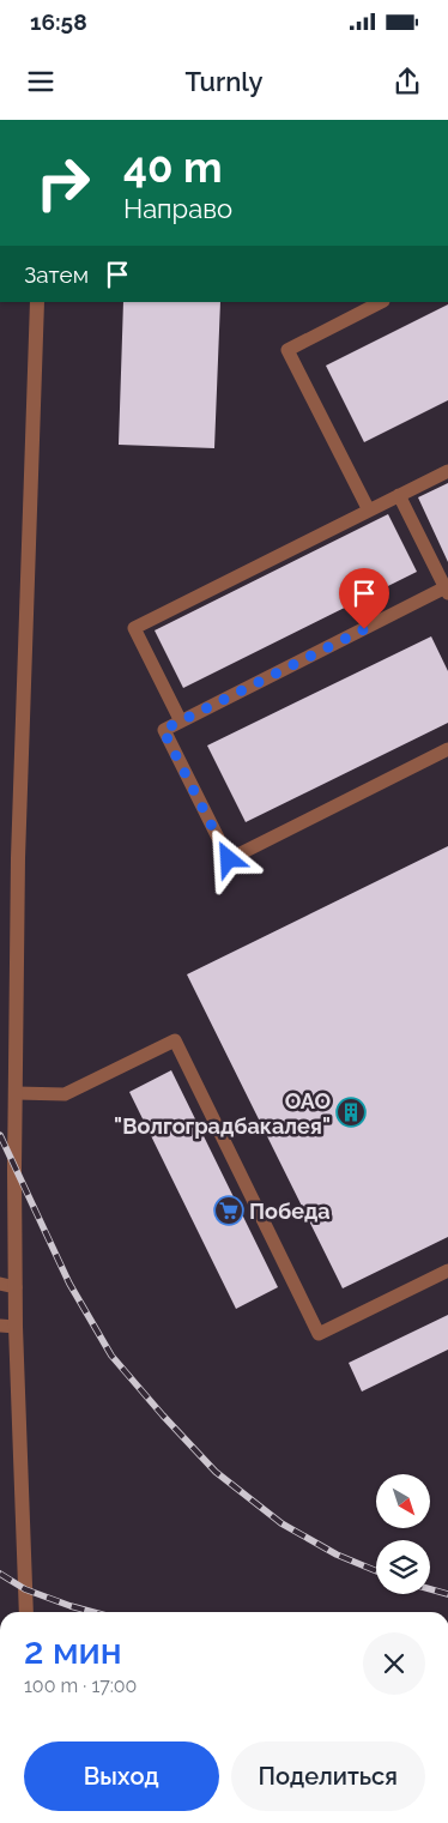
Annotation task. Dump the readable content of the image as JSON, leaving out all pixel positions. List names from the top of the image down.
{
  "places": {
    "building": ["ОАО \"Волгоградбакалея\""],
    "supermarket": ["Победа"]
  },
  "north": "bottom right",
  "page": {
    "status": "16:58",
    "header": "Turnly",
    "turn": ["40 m", "Направо"],
    "then": "Затем",
    "heading": ["2 мин", "100 m · 17:00"],
    "buttons": ["Выход", "Поделиться"]
  }
}
